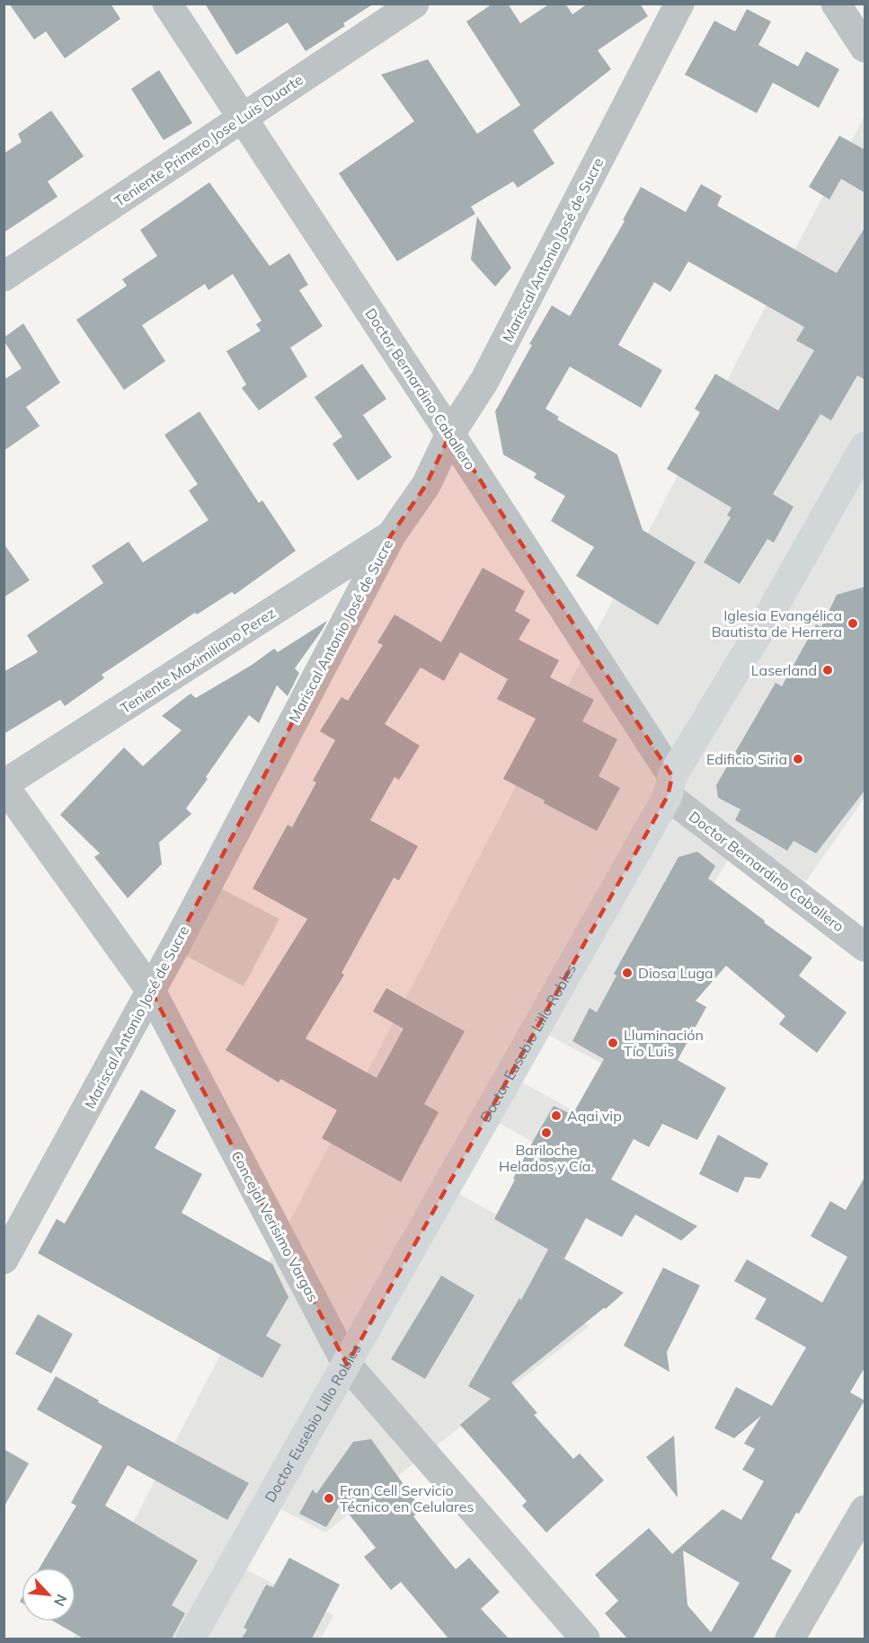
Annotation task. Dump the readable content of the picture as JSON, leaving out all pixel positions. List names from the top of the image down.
{
  "streets": {
    "main road": ["Doctor Eusebio Lillo Robles"],
    "street": [
      "Teniente Primero Jose Luis Duarte",
      "Mariscal Antonio José de Sucre",
      "Doctor Bernardino Caballero",
      "Teniente Maximiliano Perez",
      "Concejal Verisimo Vargas"
    ]
  },
  "crossings": [
    ["Teniente Primero Jose Luis Duarte", "Doctor Bernardino Caballero"],
    ["Mariscal Antonio José de Sucre", "Doctor Bernardino Caballero"],
    ["Mariscal Antonio José de Sucre", "Teniente Maximiliano Perez"],
    ["Mariscal Antonio José de Sucre", "Concejal Verisimo Vargas"],
    ["Doctor Bernardino Caballero", "Doctor Eusebio Lillo Robles"],
    ["Teniente Maximiliano Perez", "Concejal Verisimo Vargas"],
    ["Doctor Eusebio Lillo Robles", "Concejal Verisimo Vargas"]
  ],
  "places": [
    "Iglesia Evangélica Bautista de Herrera",
    "Laserland",
    "Edificio Siria",
    "Diosa Luga",
    "Lluminación Tío Luis",
    "Aqai vip",
    "Bariloche Helados y Cía.",
    "Fran Cell Servicio Técnico en Celulares"
  ],
  "north": "bottom right"
}
